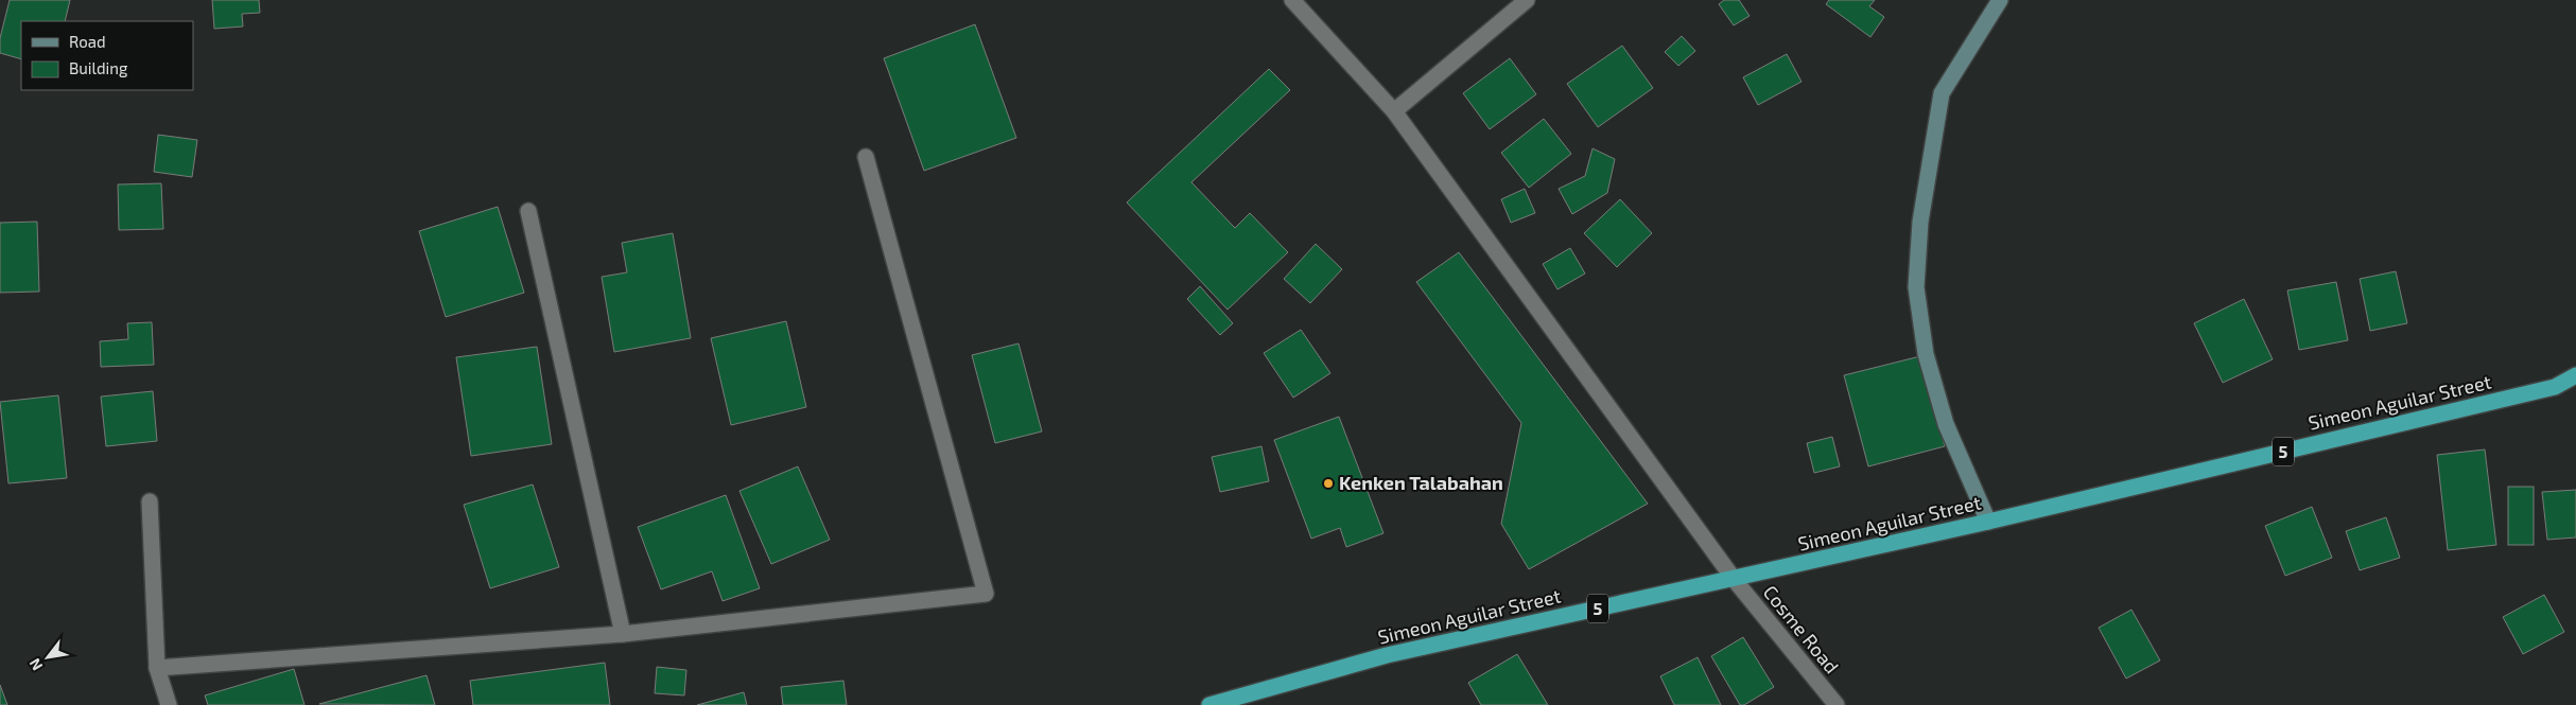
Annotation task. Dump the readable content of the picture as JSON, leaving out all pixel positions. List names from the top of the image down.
{
  "streets": {
    "highway": ["Simeon Aguilar Street", "5"],
    "street": ["Cosme Road"]
  },
  "crossings": [
    ["Simeon Aguilar Street", "Cosme Road"]
  ],
  "places": ["Kenken Talabahan"],
  "legend": ["Road", "Building"],
  "north": "bottom left"
}
